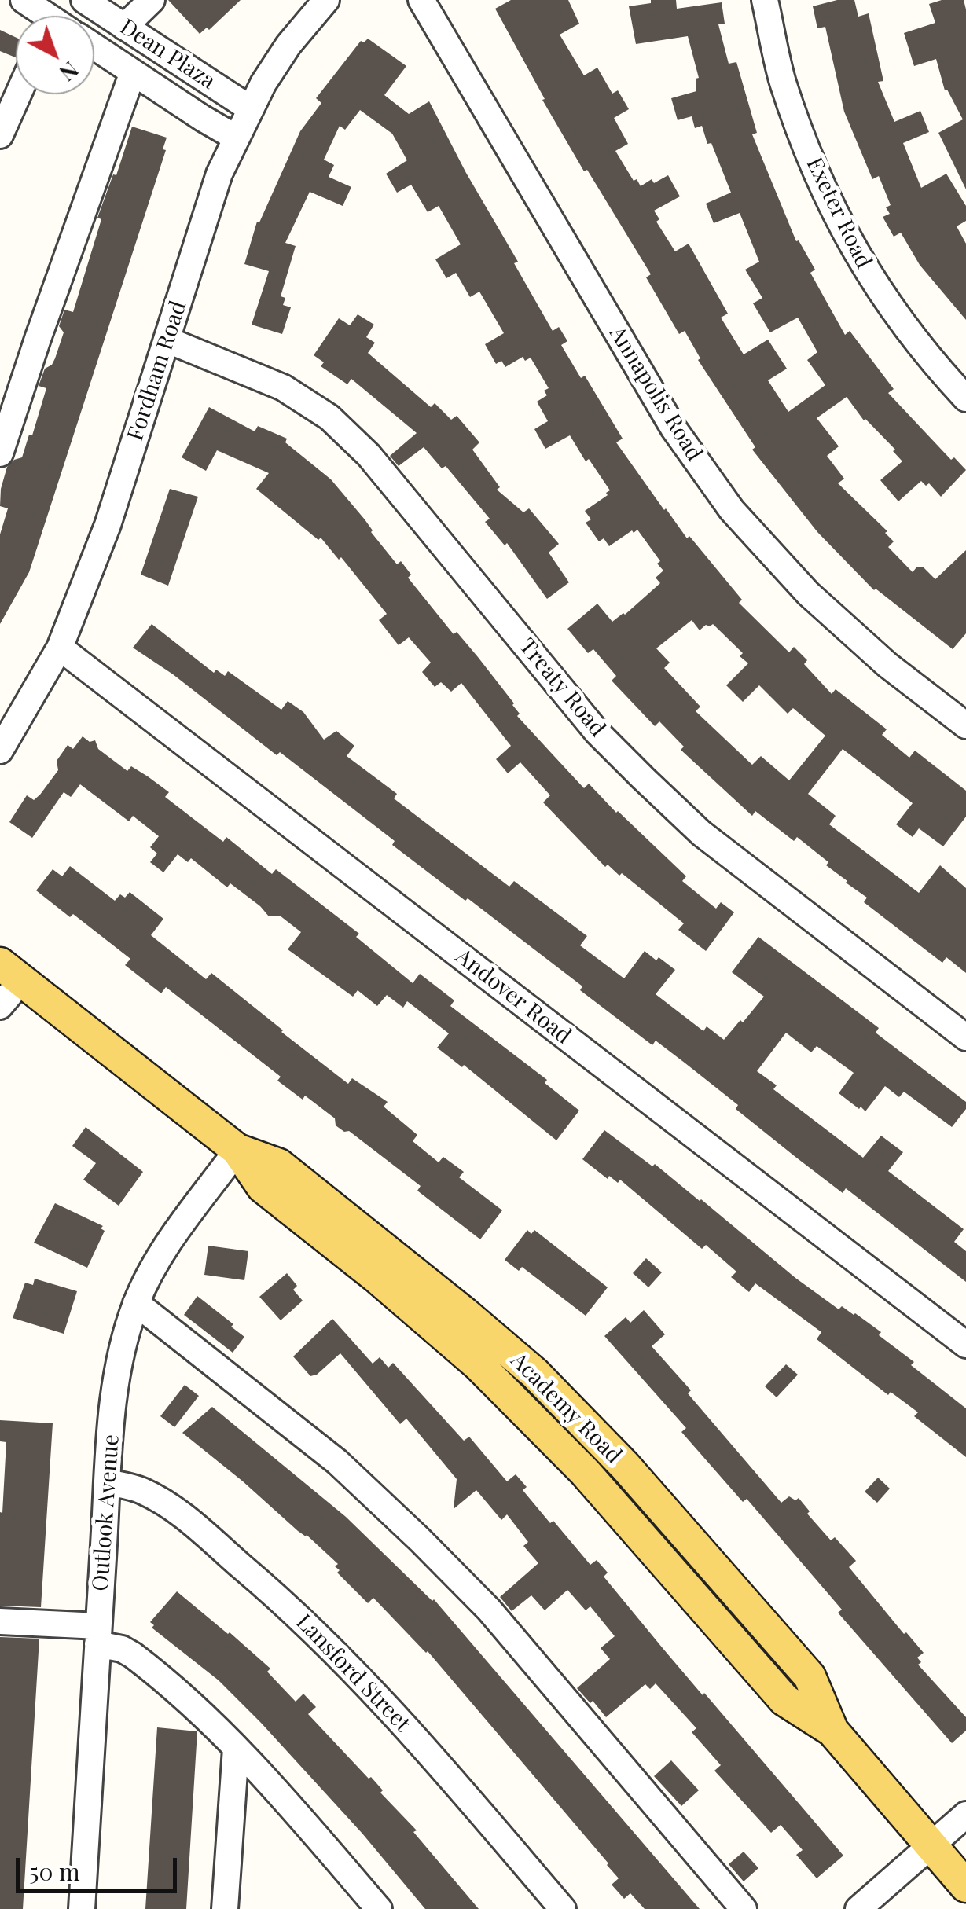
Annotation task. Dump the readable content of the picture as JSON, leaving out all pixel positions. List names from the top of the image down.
{
  "streets": {
    "main road": ["Academy Road"],
    "street": [
      "Dean Plaza",
      "Exeter Road",
      "Fordham Road",
      "Annapolis Road",
      "Treaty Road",
      "Andover Road",
      "Outlook Avenue",
      "Lansford Street"
    ]
  },
  "crossings": [
    ["Dean Plaza", "Fordham Road"],
    ["Fordham Road", "Treaty Road"],
    ["Fordham Road", "Andover Road"],
    ["Academy Road", "Outlook Avenue"],
    ["Outlook Avenue", "Lansford Street"]
  ],
  "scale_bar": "50 m",
  "north": "bottom right"
}
